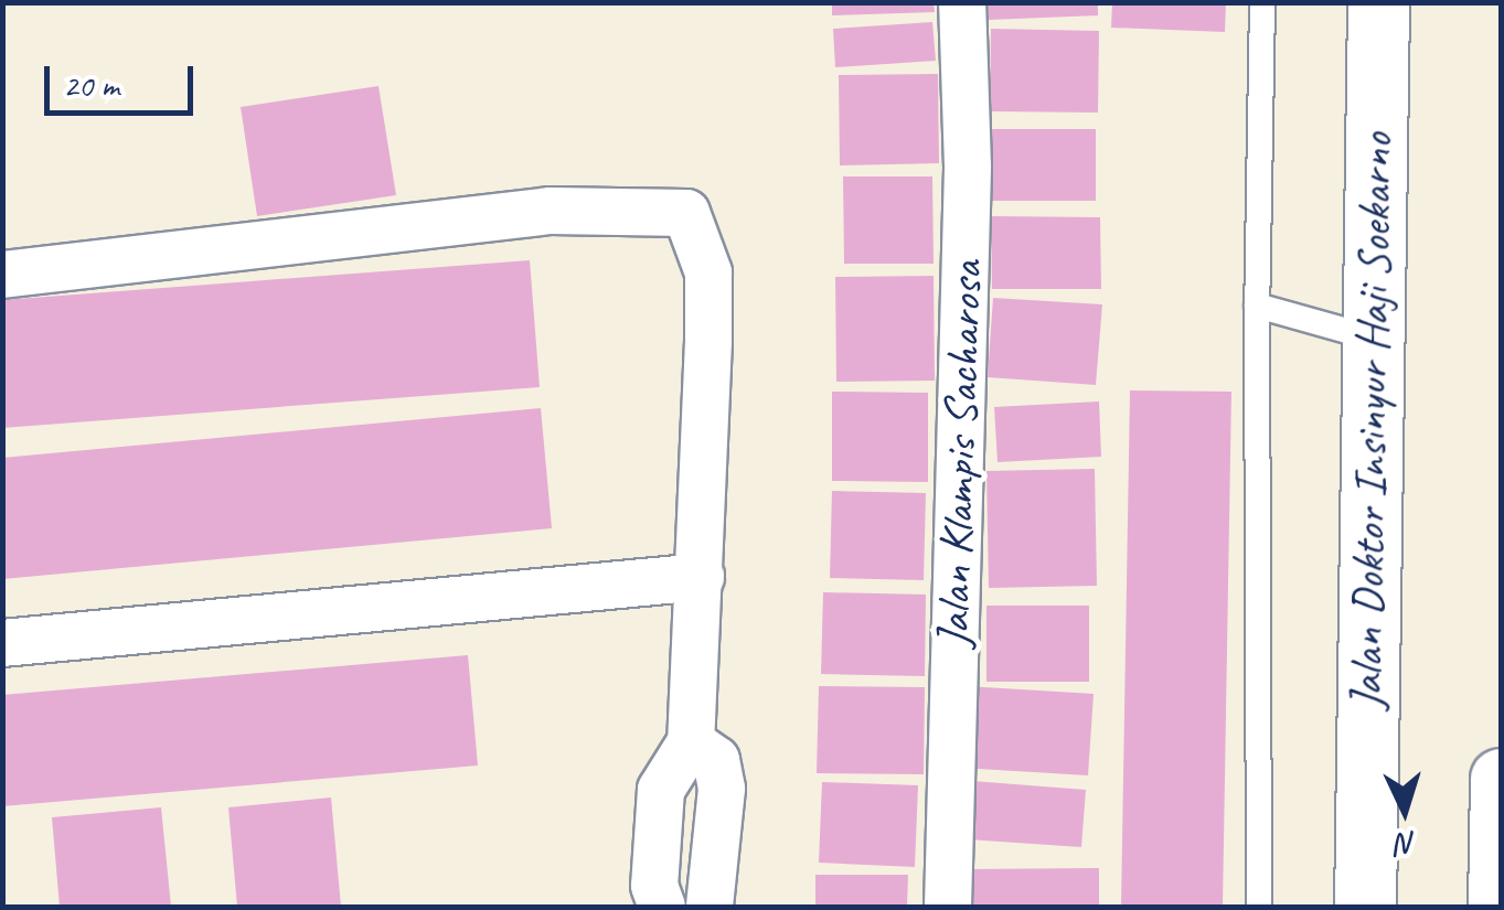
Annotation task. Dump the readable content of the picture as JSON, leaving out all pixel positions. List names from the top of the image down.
{
  "streets": {
    "main road": ["Jalan Doktor Insinyur Haji Soekarno"],
    "street": ["Jalan Klampis Sacharosa"]
  },
  "scale_bar": "20 m",
  "north": "bottom"
}
